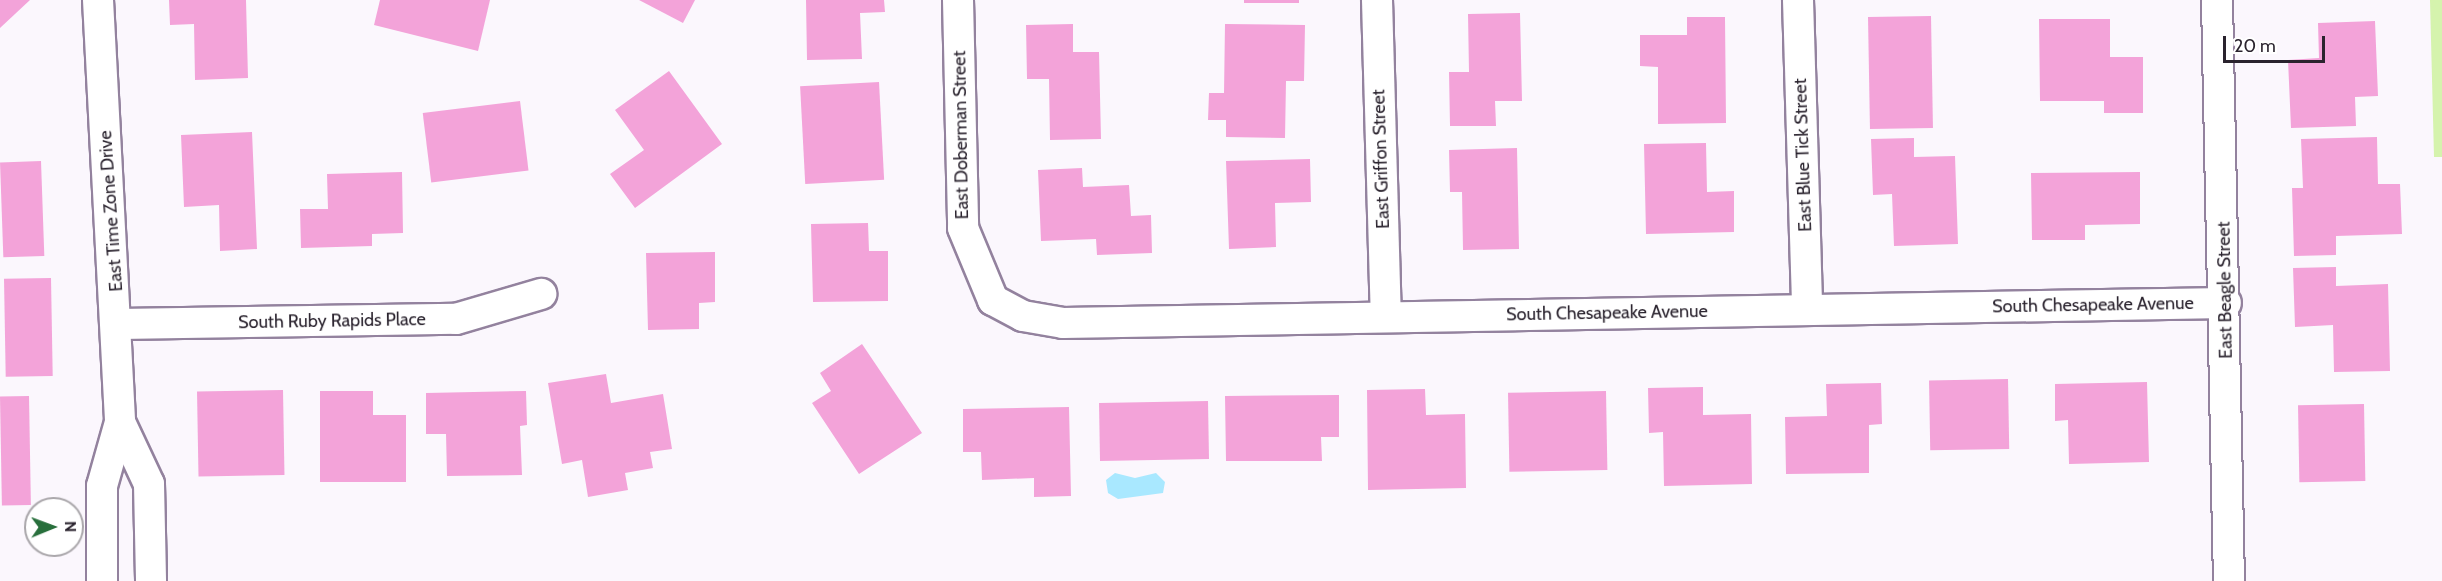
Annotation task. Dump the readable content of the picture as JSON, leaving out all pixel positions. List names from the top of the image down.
{
  "streets": {
    "street": [
      "East Doberman Street",
      "East Blue Tick Street",
      "East Griffon Street",
      "East Time Zone Drive",
      "East Beagle Street",
      "South Chesapeake Avenue",
      "South Ruby Rapids Place"
    ]
  },
  "crossings": [
    ["East Doberman Street", "South Chesapeake Avenue"],
    ["East Blue Tick Street", "South Chesapeake Avenue"],
    ["East Griffon Street", "South Chesapeake Avenue"],
    ["East Time Zone Drive", "South Ruby Rapids Place"],
    ["East Beagle Street", "South Chesapeake Avenue"]
  ],
  "scale_bar": "20 m",
  "north": "right"
}
